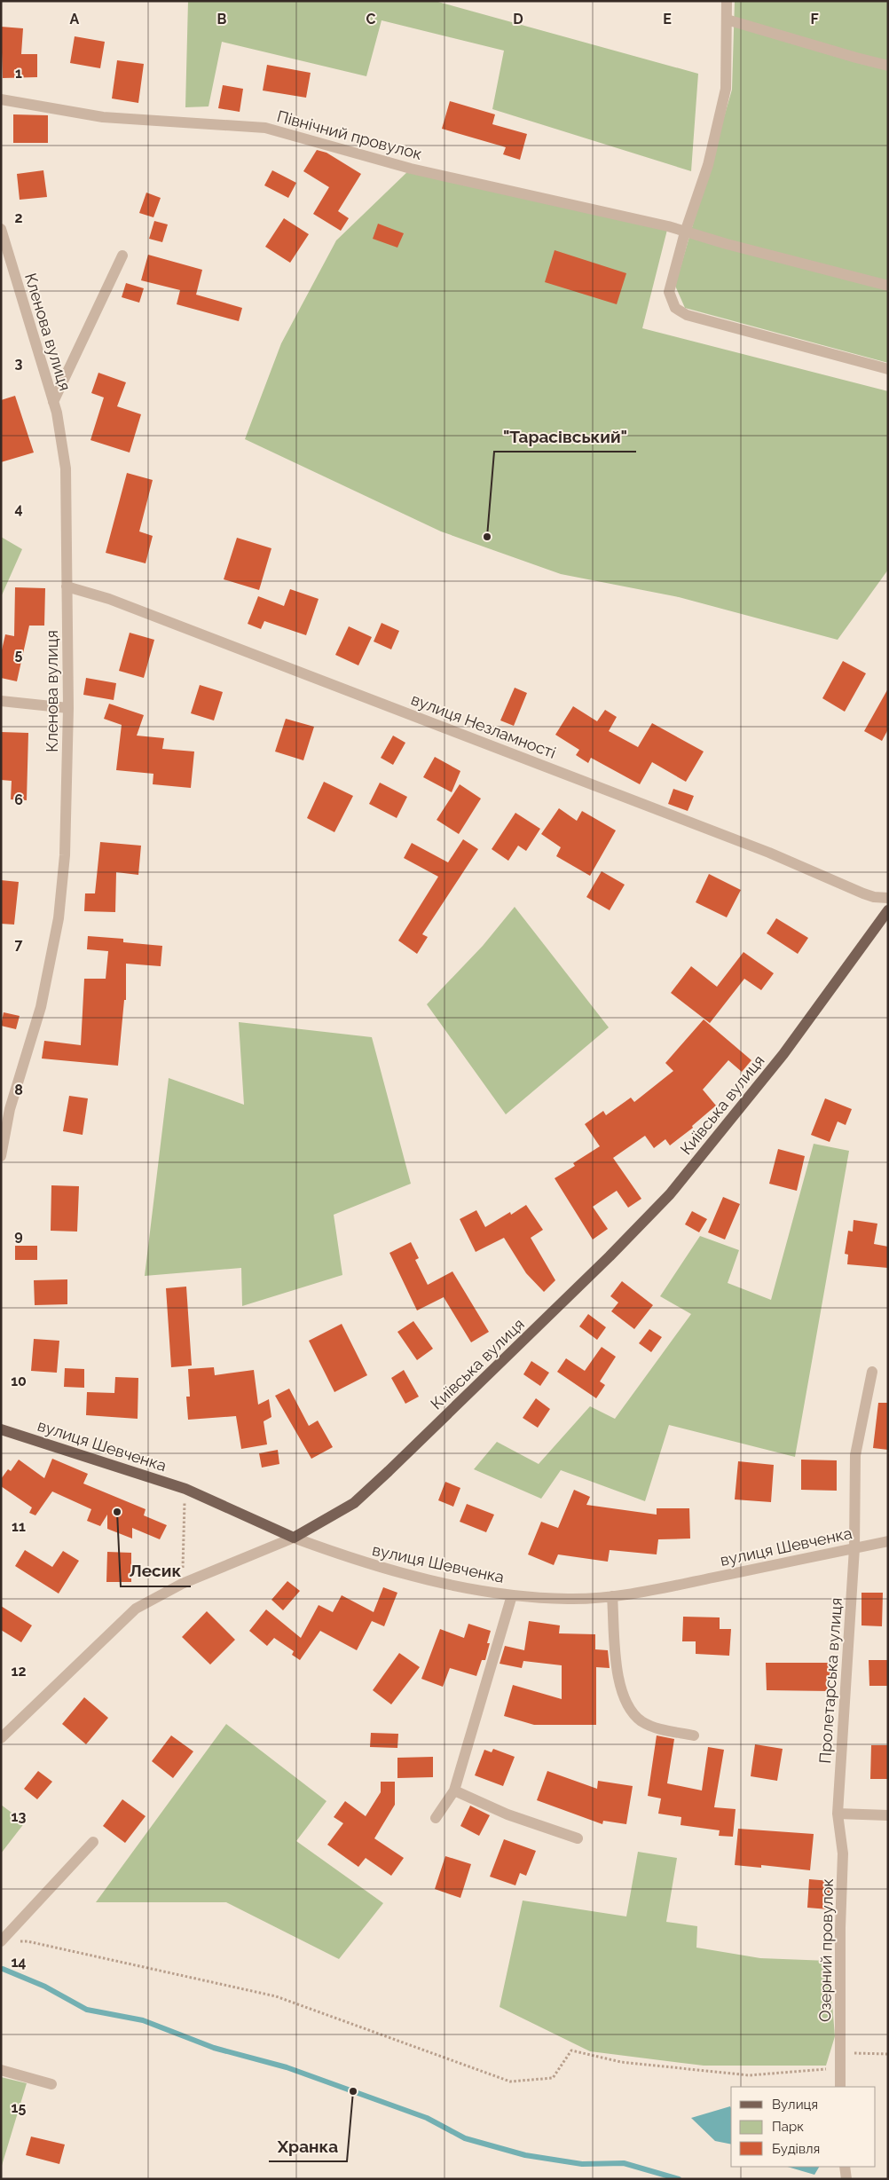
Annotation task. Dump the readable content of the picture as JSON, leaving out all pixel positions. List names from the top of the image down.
{
  "streets": {
    "main road": ["Київська вулиця", "вулиця Шевченка"],
    "street": [
      "Північний провулок",
      "Кленова вулиця",
      "вулиця Незламності",
      "Пролетарська вулиця",
      "Озерний провулок"
    ]
  },
  "crossings": [
    ["Кленова вулиця", "вулиця Незламності"],
    ["Київська вулиця", "вулиця Шевченка"],
    ["вулиця Шевченка", "Пролетарська вулиця"],
    ["Пролетарська вулиця", "Озерний провулок"]
  ],
  "places": ["\"Тарасівський\"", "Лесик", "Хранка"],
  "legend": ["Вулиця", "Парк", "Будівля"],
  "grid": {
    "columns": [
      "A",
      "B",
      "C",
      "D",
      "E",
      "F"
    ],
    "rows": [
      "1",
      "2",
      "3",
      "4",
      "5",
      "6",
      "7",
      "8",
      "9",
      "10",
      "11",
      "12",
      "13",
      "14",
      "15"
    ]
  }
}
